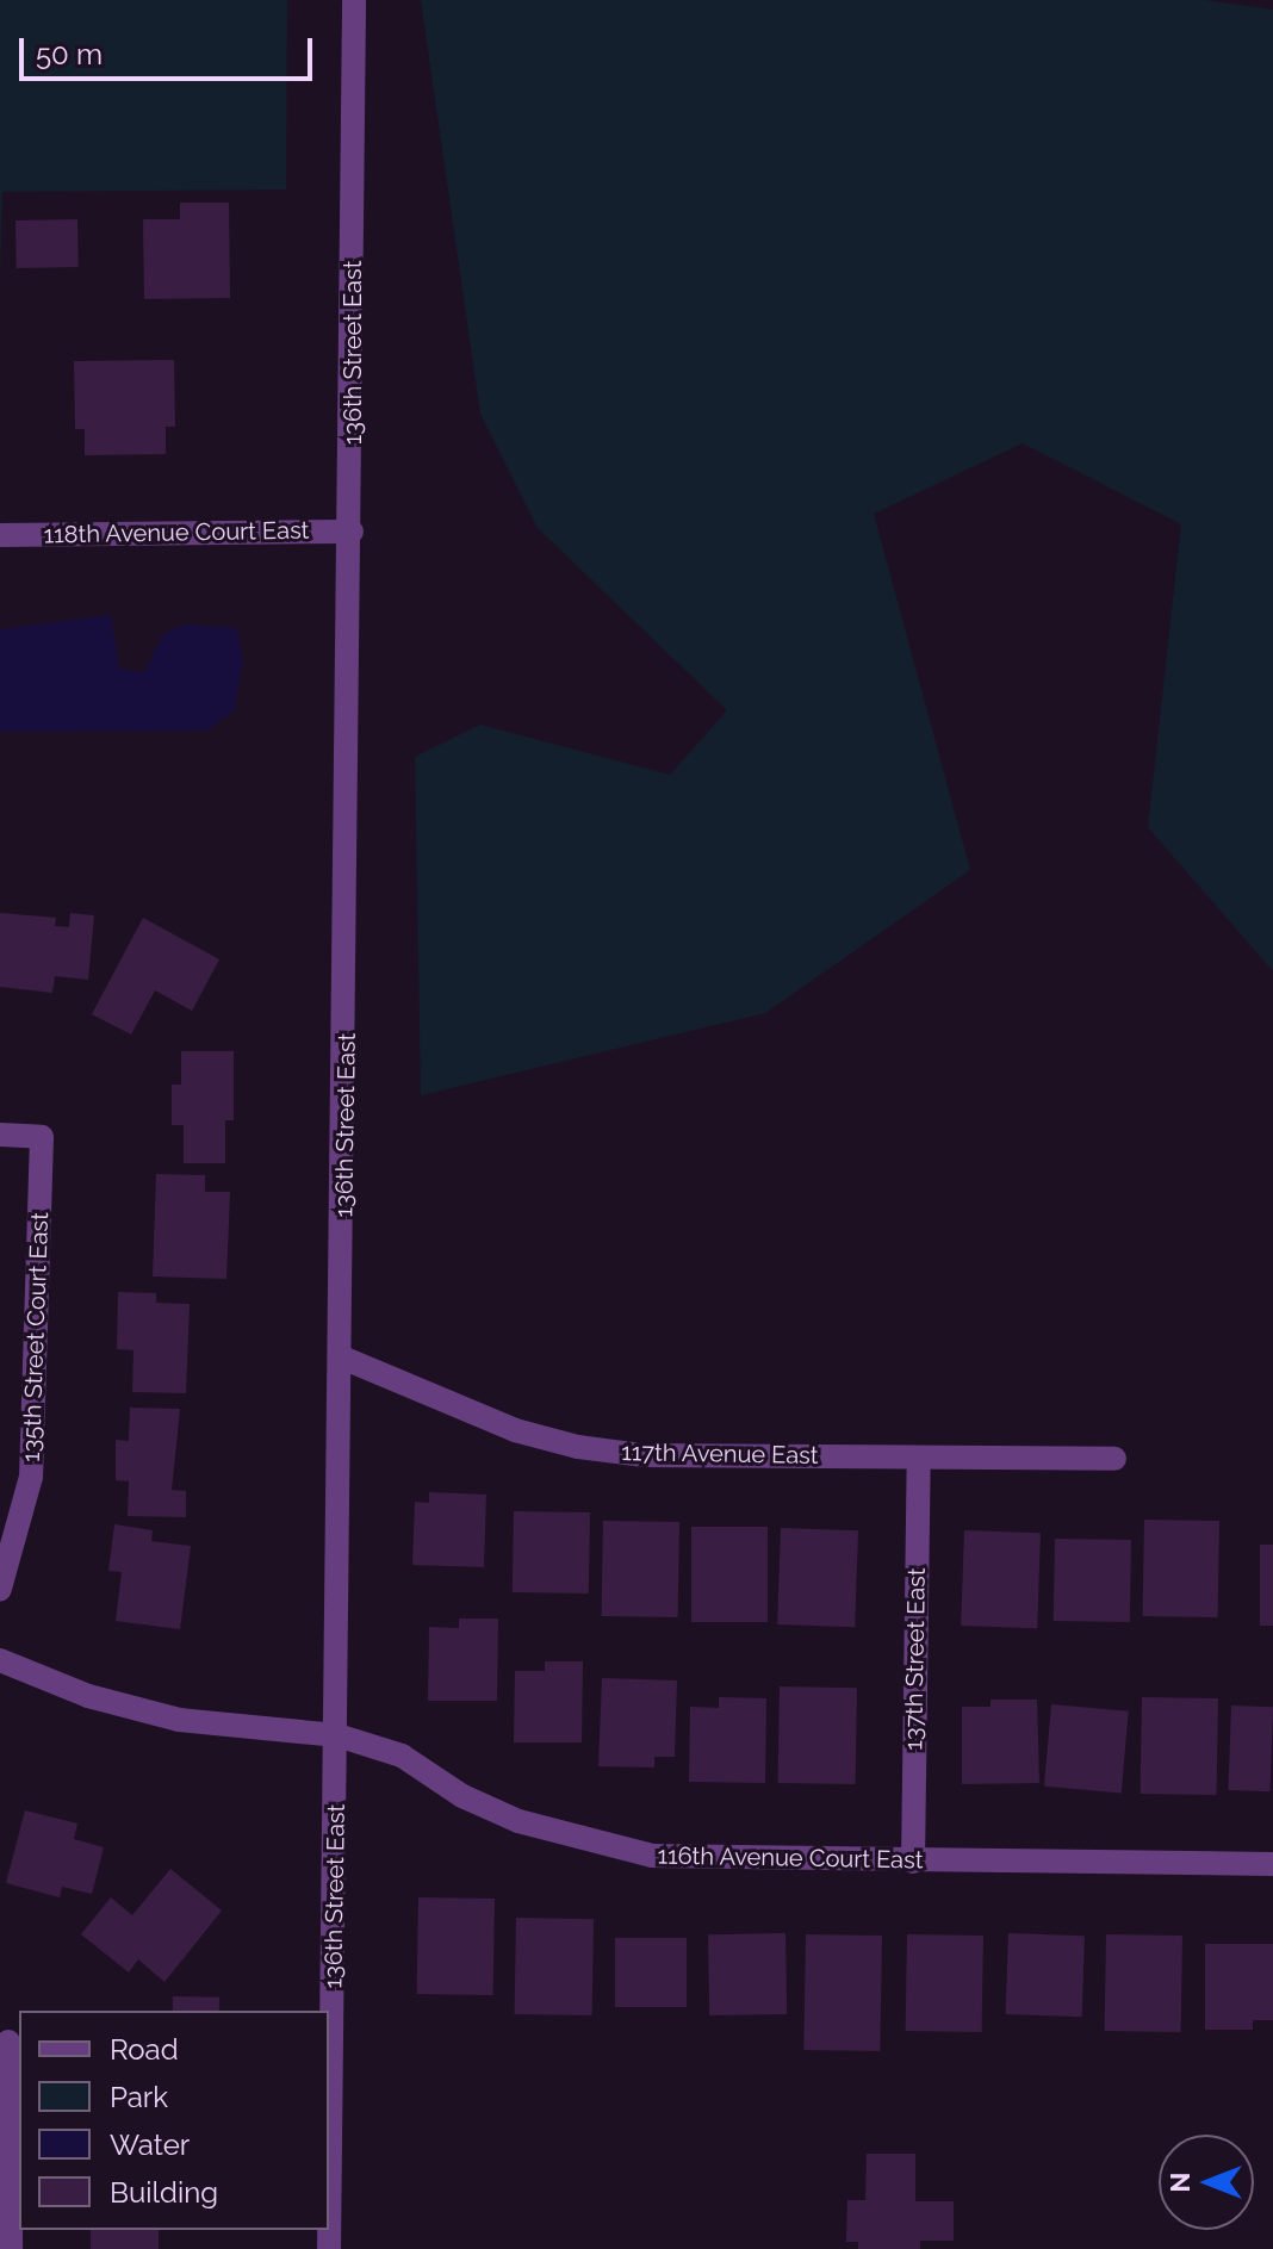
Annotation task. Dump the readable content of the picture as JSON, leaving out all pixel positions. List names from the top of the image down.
{
  "streets": {
    "street": [
      "136th Street East",
      "118th Avenue Court East",
      "135th Street Court East",
      "117th Avenue East",
      "137th Street East",
      "116th Avenue Court East"
    ]
  },
  "crossings": [
    ["136th Street East", "118th Avenue Court East"],
    ["136th Street East", "117th Avenue East"],
    ["136th Street East", "116th Avenue Court East"],
    ["117th Avenue East", "137th Street East"],
    ["137th Street East", "116th Avenue Court East"]
  ],
  "legend": [
    "Road",
    "Park",
    "Water",
    "Building"
  ],
  "scale_bar": "50 m",
  "north": "left"
}
